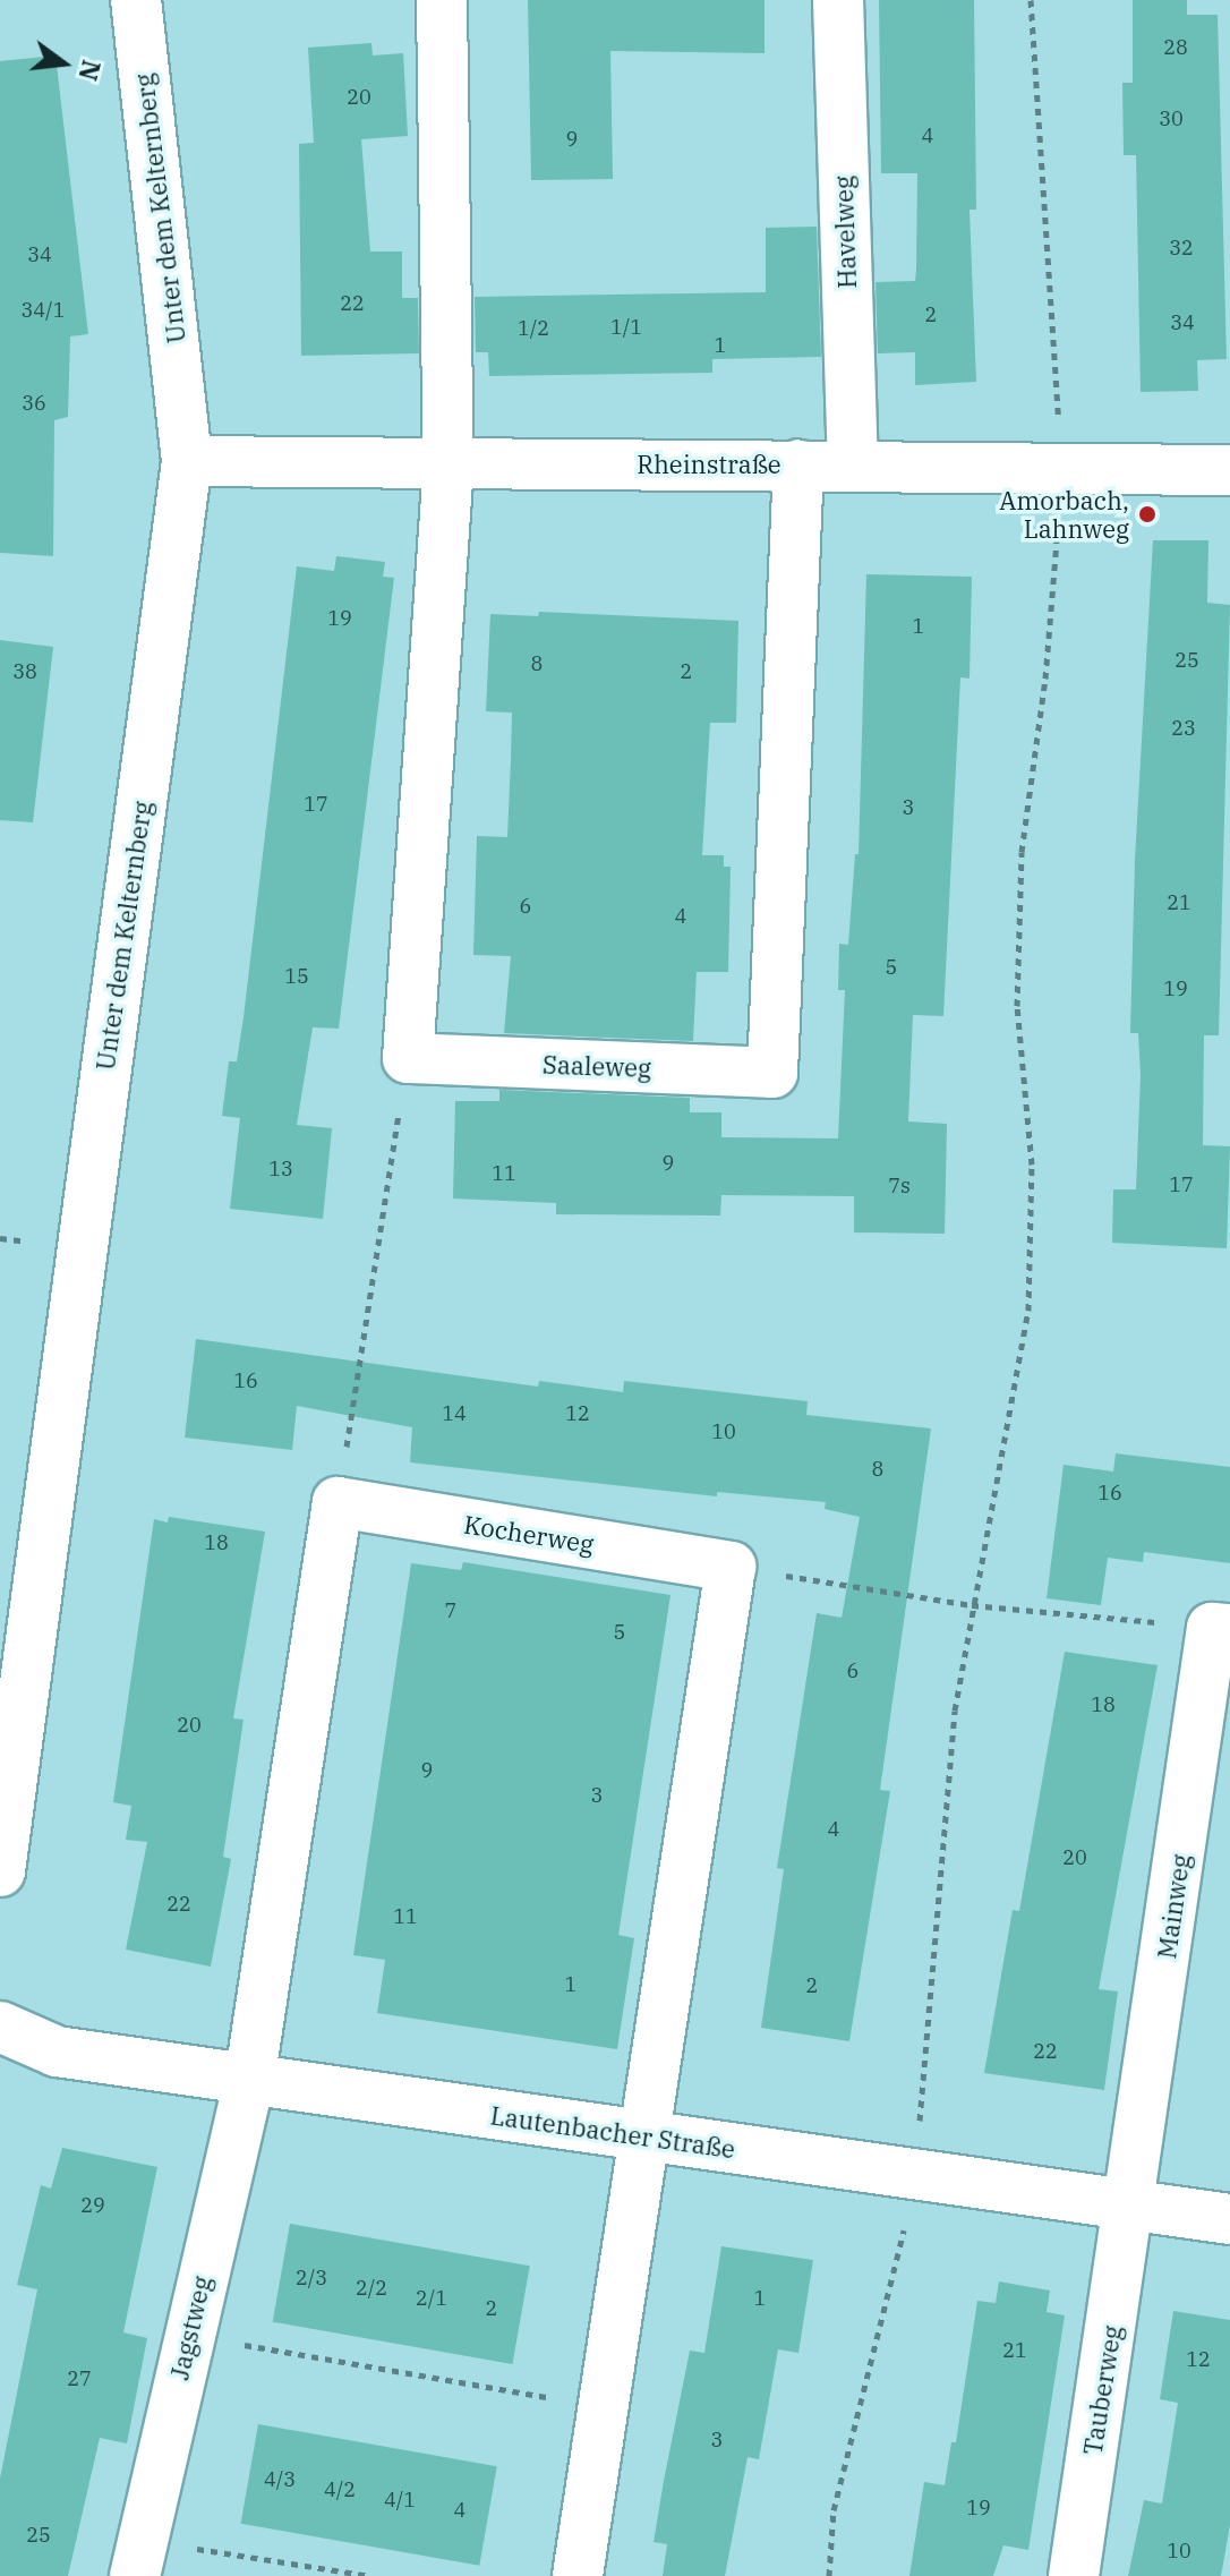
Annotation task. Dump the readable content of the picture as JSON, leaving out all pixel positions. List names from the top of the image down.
{
  "streets": {
    "street": [
      "Unter dem Kelternberg",
      "Havelweg",
      "Rheinstraße",
      "Saaleweg",
      "Kocherweg",
      "Mainweg",
      "Lautenbacher Straße",
      "Jagstweg",
      "Tauberweg"
    ]
  },
  "crossings": [
    ["Unter dem Kelternberg", "Rheinstraße"],
    ["Havelweg", "Rheinstraße"],
    ["Rheinstraße", "Saaleweg"],
    ["Mainweg", "Lautenbacher Straße"],
    ["Mainweg", "Tauberweg"],
    ["Lautenbacher Straße", "Jagstweg"],
    ["Lautenbacher Straße", "Tauberweg"]
  ],
  "places": ["Amorbach, Lahnweg"],
  "house_numbers": [
    "28",
    "20",
    "30",
    "4",
    "9",
    "32",
    "34",
    "22",
    "34/1",
    "2",
    "34",
    "1/1",
    "1/2",
    "1",
    "36",
    "19",
    "1",
    "25",
    "8",
    "38",
    "2",
    "23",
    "17",
    "3",
    "21",
    "6",
    "4",
    "5",
    "15",
    "19",
    "9",
    "13",
    "11",
    "17",
    "7s",
    "16",
    "14",
    "12",
    "10",
    "8",
    "16",
    "18",
    "7",
    "5",
    "6",
    "18",
    "20",
    "9",
    "3",
    "4",
    "20",
    "22",
    "11",
    "1",
    "2",
    "22",
    "29",
    "2/3",
    "2/2",
    "2/1",
    "1",
    "2",
    "21",
    "12",
    "27",
    "3",
    "4/3",
    "4/2",
    "4/1",
    "19",
    "4",
    "25",
    "10"
  ],
  "north": "right"
}
